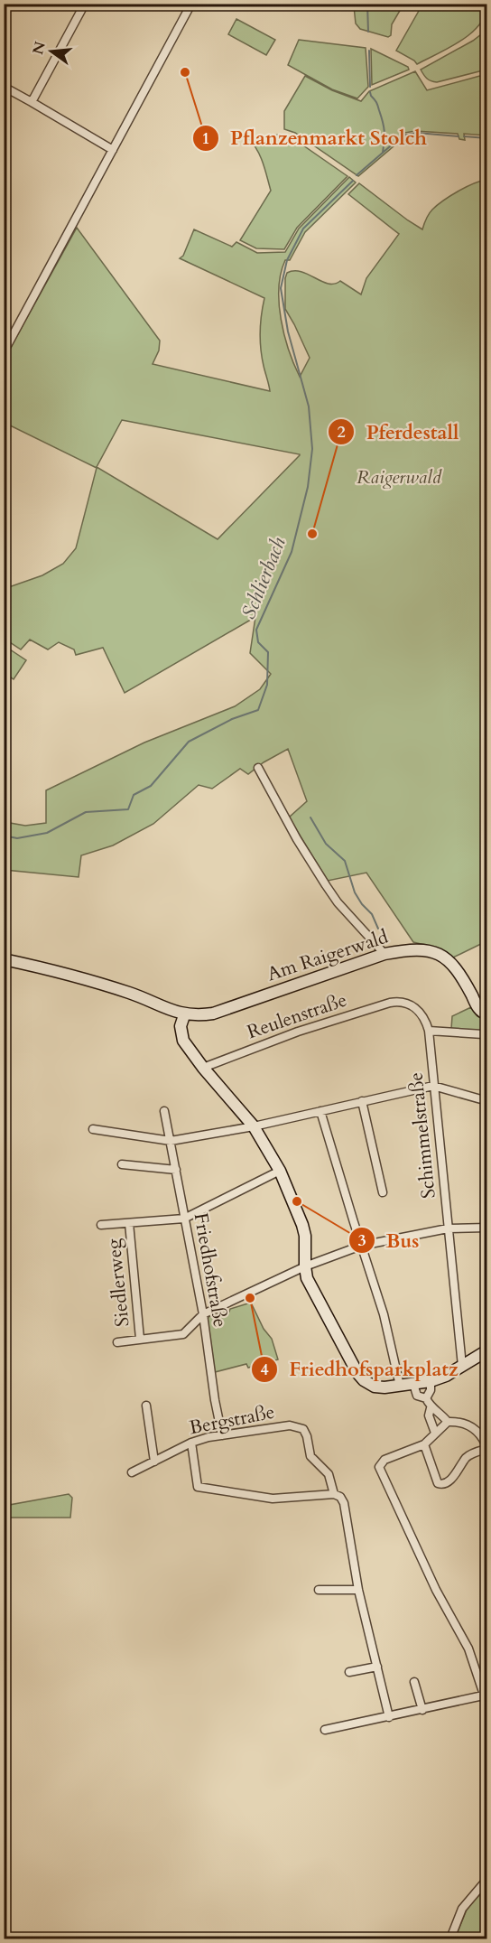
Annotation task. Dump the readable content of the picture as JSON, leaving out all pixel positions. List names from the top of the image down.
{
  "streets": {
    "street": [
      "Am Raigerwald",
      "Reulenstraße",
      "Schimmelstraße",
      "Friedhofstraße",
      "Siedlerweg",
      "Bergstraße"
    ]
  },
  "crossings": [
    ["Reulenstraße", "Schimmelstraße"],
    ["Friedhofstraße", "Bergstraße"]
  ],
  "water": ["Schlierbach"],
  "parks": ["Raigerwald"],
  "places": [
    "Pflanzenmarkt Stolch",
    "Pferdestall",
    "Bus",
    "Friedhofsparkplatz"
  ],
  "north": "left"
}
